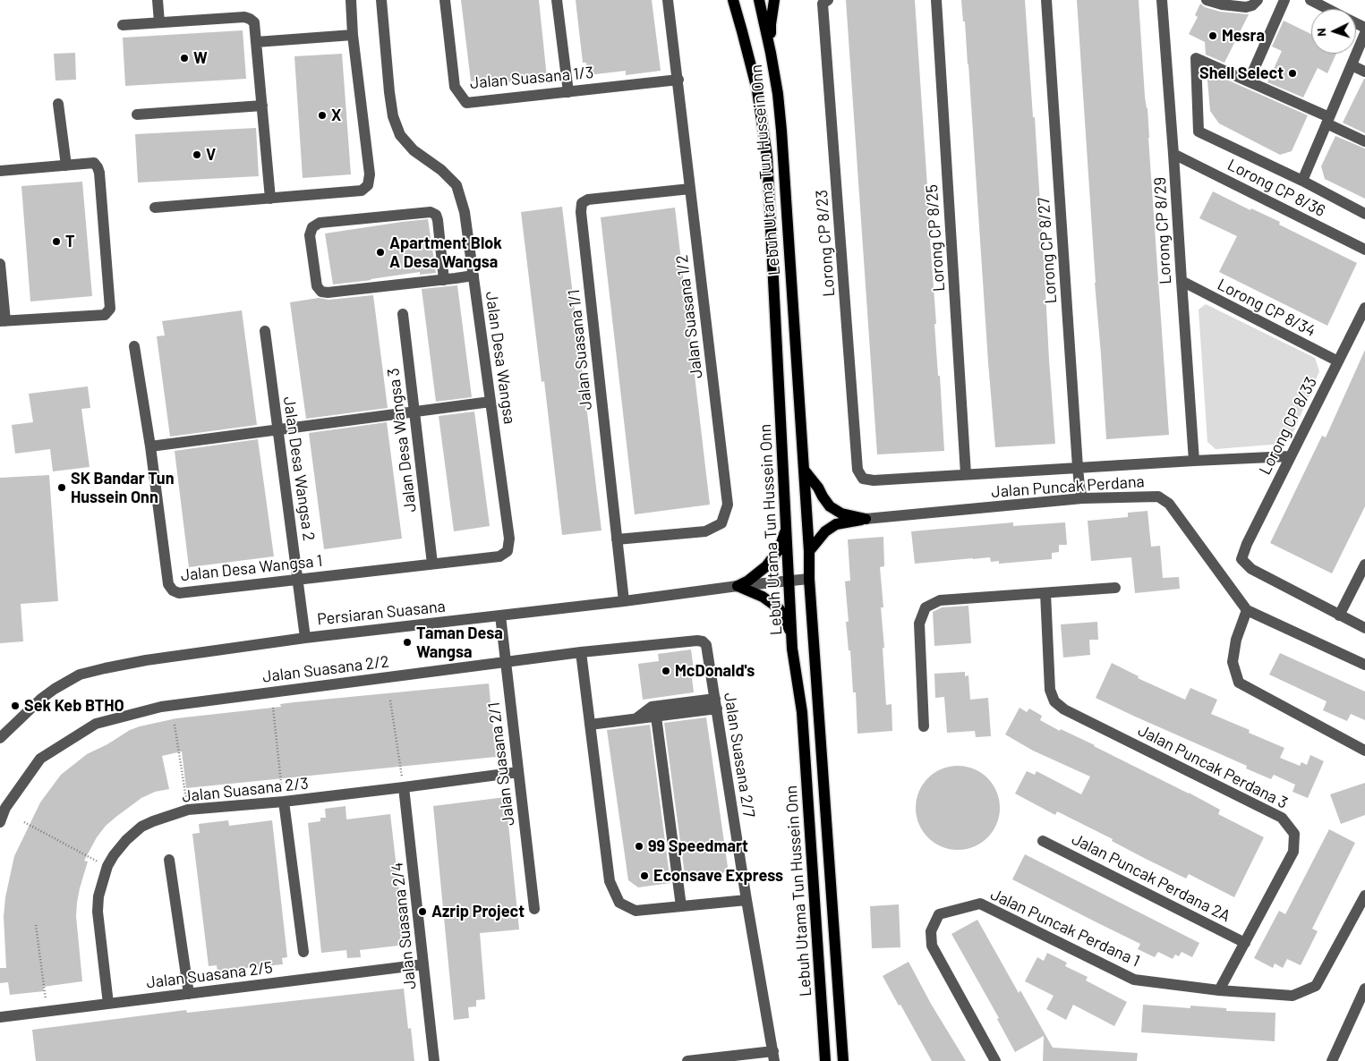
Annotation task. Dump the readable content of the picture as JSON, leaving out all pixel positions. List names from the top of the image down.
{
  "streets": {
    "main road": ["Lebuh Utama Tun Hussein Onn"],
    "street": [
      "Jalan Suasana 1/3",
      "Lorong CP 8/36",
      "Lorong CP 8/29",
      "Lorong CP 8/25",
      "Lorong CP 8/23",
      "Lorong CP 8/27",
      "Lorong CP 8/34",
      "Jalan Suasana 1/2",
      "Jalan Suasana 1/1",
      "Jalan Desa Wangsa",
      "Lorong CP 8/33",
      "Jalan Desa Wangsa 3",
      "Jalan Desa Wangsa 2",
      "Jalan Puncak Perdana",
      "Jalan Desa Wangsa 1",
      "Persiaran Suasana",
      "Jalan Suasana 2/2",
      "Jalan Suasana 2/7",
      "Jalan Suasana 2/1",
      "Jalan Puncak Perdana 3",
      "Jalan Suasana 2/3",
      "Jalan Puncak Perdana 2A",
      "Jalan Suasana 2/4",
      "Jalan Puncak Perdana 1",
      "Jalan Suasana 2/5"
    ]
  },
  "crossings": [
    ["Jalan Suasana 1/3", "Jalan Suasana 1/2"],
    ["Lebuh Utama Tun Hussein Onn", "Persiaran Suasana"],
    ["Lorong CP 8/36", "Lorong CP 8/29"],
    ["Lorong CP 8/29", "Lorong CP 8/34"],
    ["Lorong CP 8/25", "Lorong CP 8/23"],
    ["Lorong CP 8/27", "Jalan Puncak Perdana"],
    ["Lorong CP 8/34", "Lorong CP 8/33"],
    ["Jalan Suasana 1/2", "Jalan Suasana 1/1"],
    ["Jalan Suasana 1/1", "Persiaran Suasana"],
    ["Jalan Desa Wangsa", "Jalan Desa Wangsa 1"],
    ["Jalan Desa Wangsa 3", "Jalan Desa Wangsa 1"],
    ["Jalan Desa Wangsa 2", "Jalan Desa Wangsa 1"],
    ["Jalan Desa Wangsa 2", "Persiaran Suasana"],
    ["Persiaran Suasana", "Jalan Suasana 2/1"],
    ["Jalan Suasana 2/2", "Jalan Suasana 2/7"],
    ["Jalan Suasana 2/2", "Jalan Suasana 2/1"],
    ["Jalan Suasana 2/1", "Jalan Suasana 2/3"],
    ["Jalan Puncak Perdana 3", "Jalan Puncak Perdana 2A"],
    ["Jalan Puncak Perdana 3", "Jalan Puncak Perdana 1"],
    ["Jalan Suasana 2/3", "Jalan Suasana 2/4"],
    ["Jalan Suasana 2/3", "Jalan Suasana 2/5"],
    ["Jalan Suasana 2/4", "Jalan Suasana 2/5"]
  ],
  "places": [
    "Mesra",
    "W",
    "Shell Select",
    "X",
    "V",
    "T",
    "Apartment Blok A Desa Wangsa",
    "SK Bandar Tun Hussein Onn",
    "Taman Desa Wangsa",
    "McDonald's",
    "Sek Keb BTHO",
    "99 Speedmart",
    "Econsave Express",
    "Azrip Project"
  ],
  "north": "left"
}
